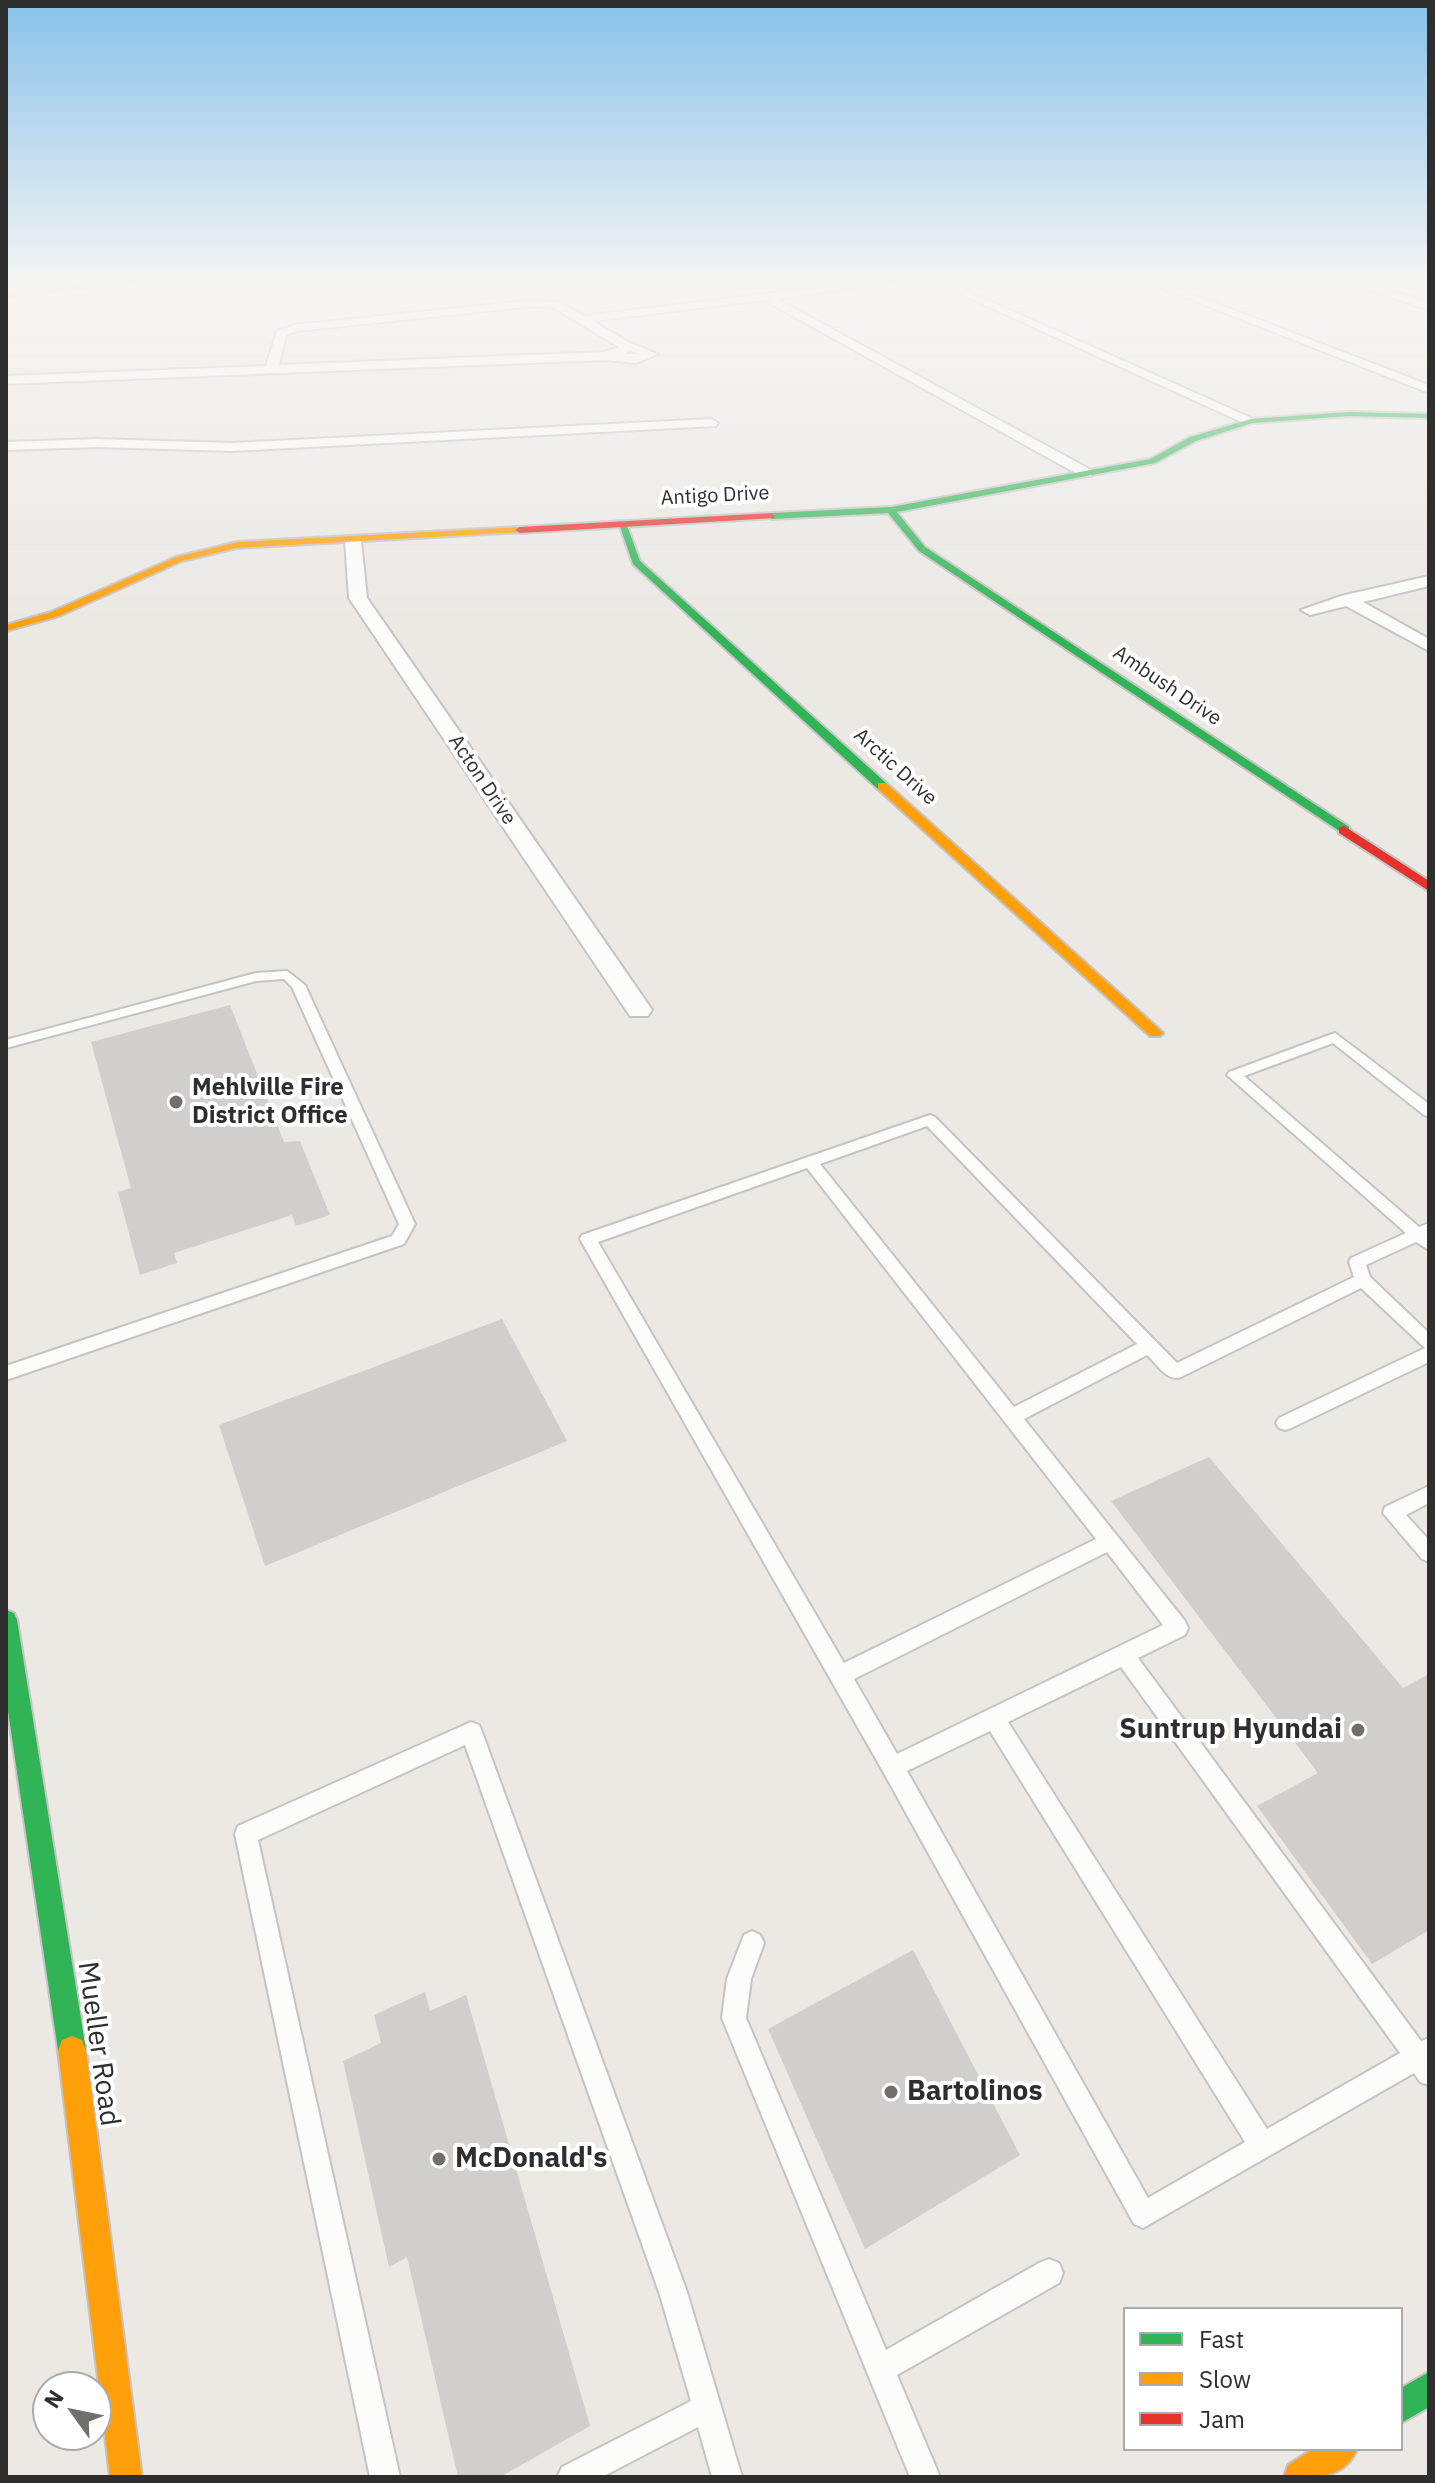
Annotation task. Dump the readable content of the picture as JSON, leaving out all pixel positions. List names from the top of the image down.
{
  "streets": {
    "street": [
      "Antigo Drive",
      "Ambush Drive",
      "Arctic Drive",
      "Acton Drive",
      "Mueller Road"
    ]
  },
  "crossings": [
    ["Antigo Drive", "Ambush Drive"],
    ["Antigo Drive", "Arctic Drive"],
    ["Antigo Drive", "Acton Drive"]
  ],
  "places": [
    "Mehlville Fire District Office",
    "Suntrup Hyundai",
    "Bartolinos",
    "McDonald's"
  ],
  "legend": ["Fast", "Slow", "Jam"],
  "north": "top left"
}
